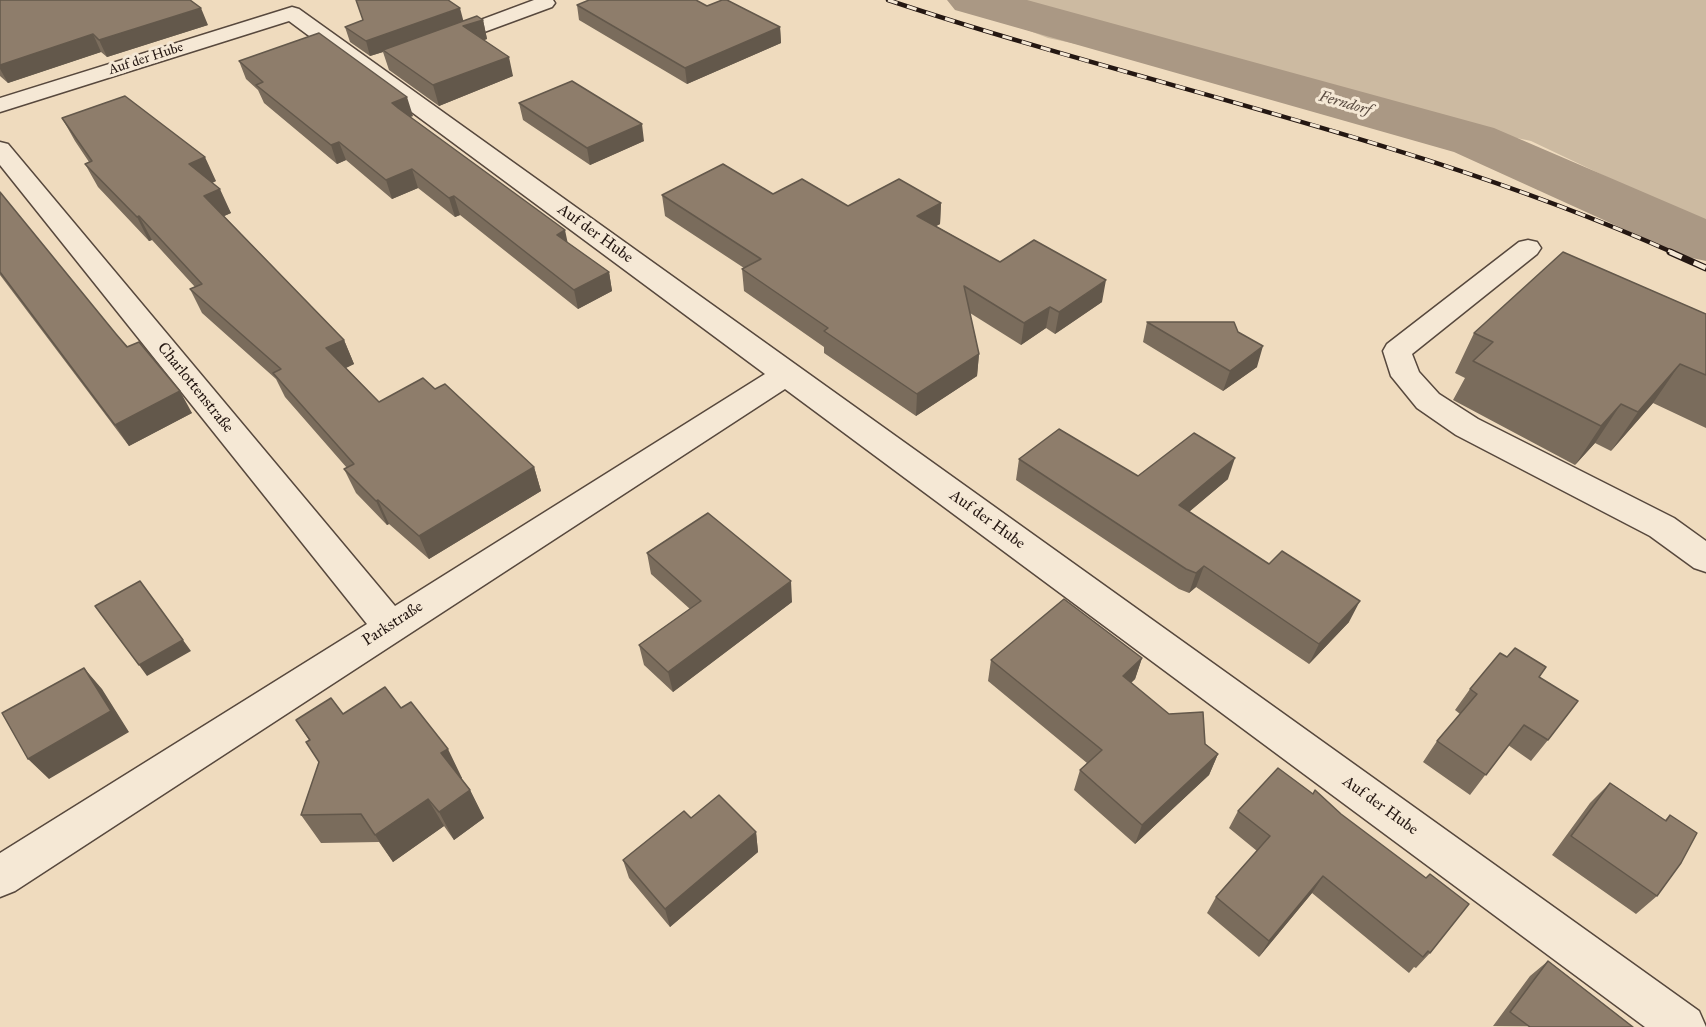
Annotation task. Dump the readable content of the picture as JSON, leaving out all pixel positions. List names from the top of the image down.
{
  "streets": {
    "street": ["Auf der Hube", "Charlottenstraße", "Parkstraße"]
  },
  "crossings": [
    ["Auf der Hube", "Parkstraße"],
    ["Charlottenstraße", "Parkstraße"]
  ],
  "water": ["Ferndorf"]
}
